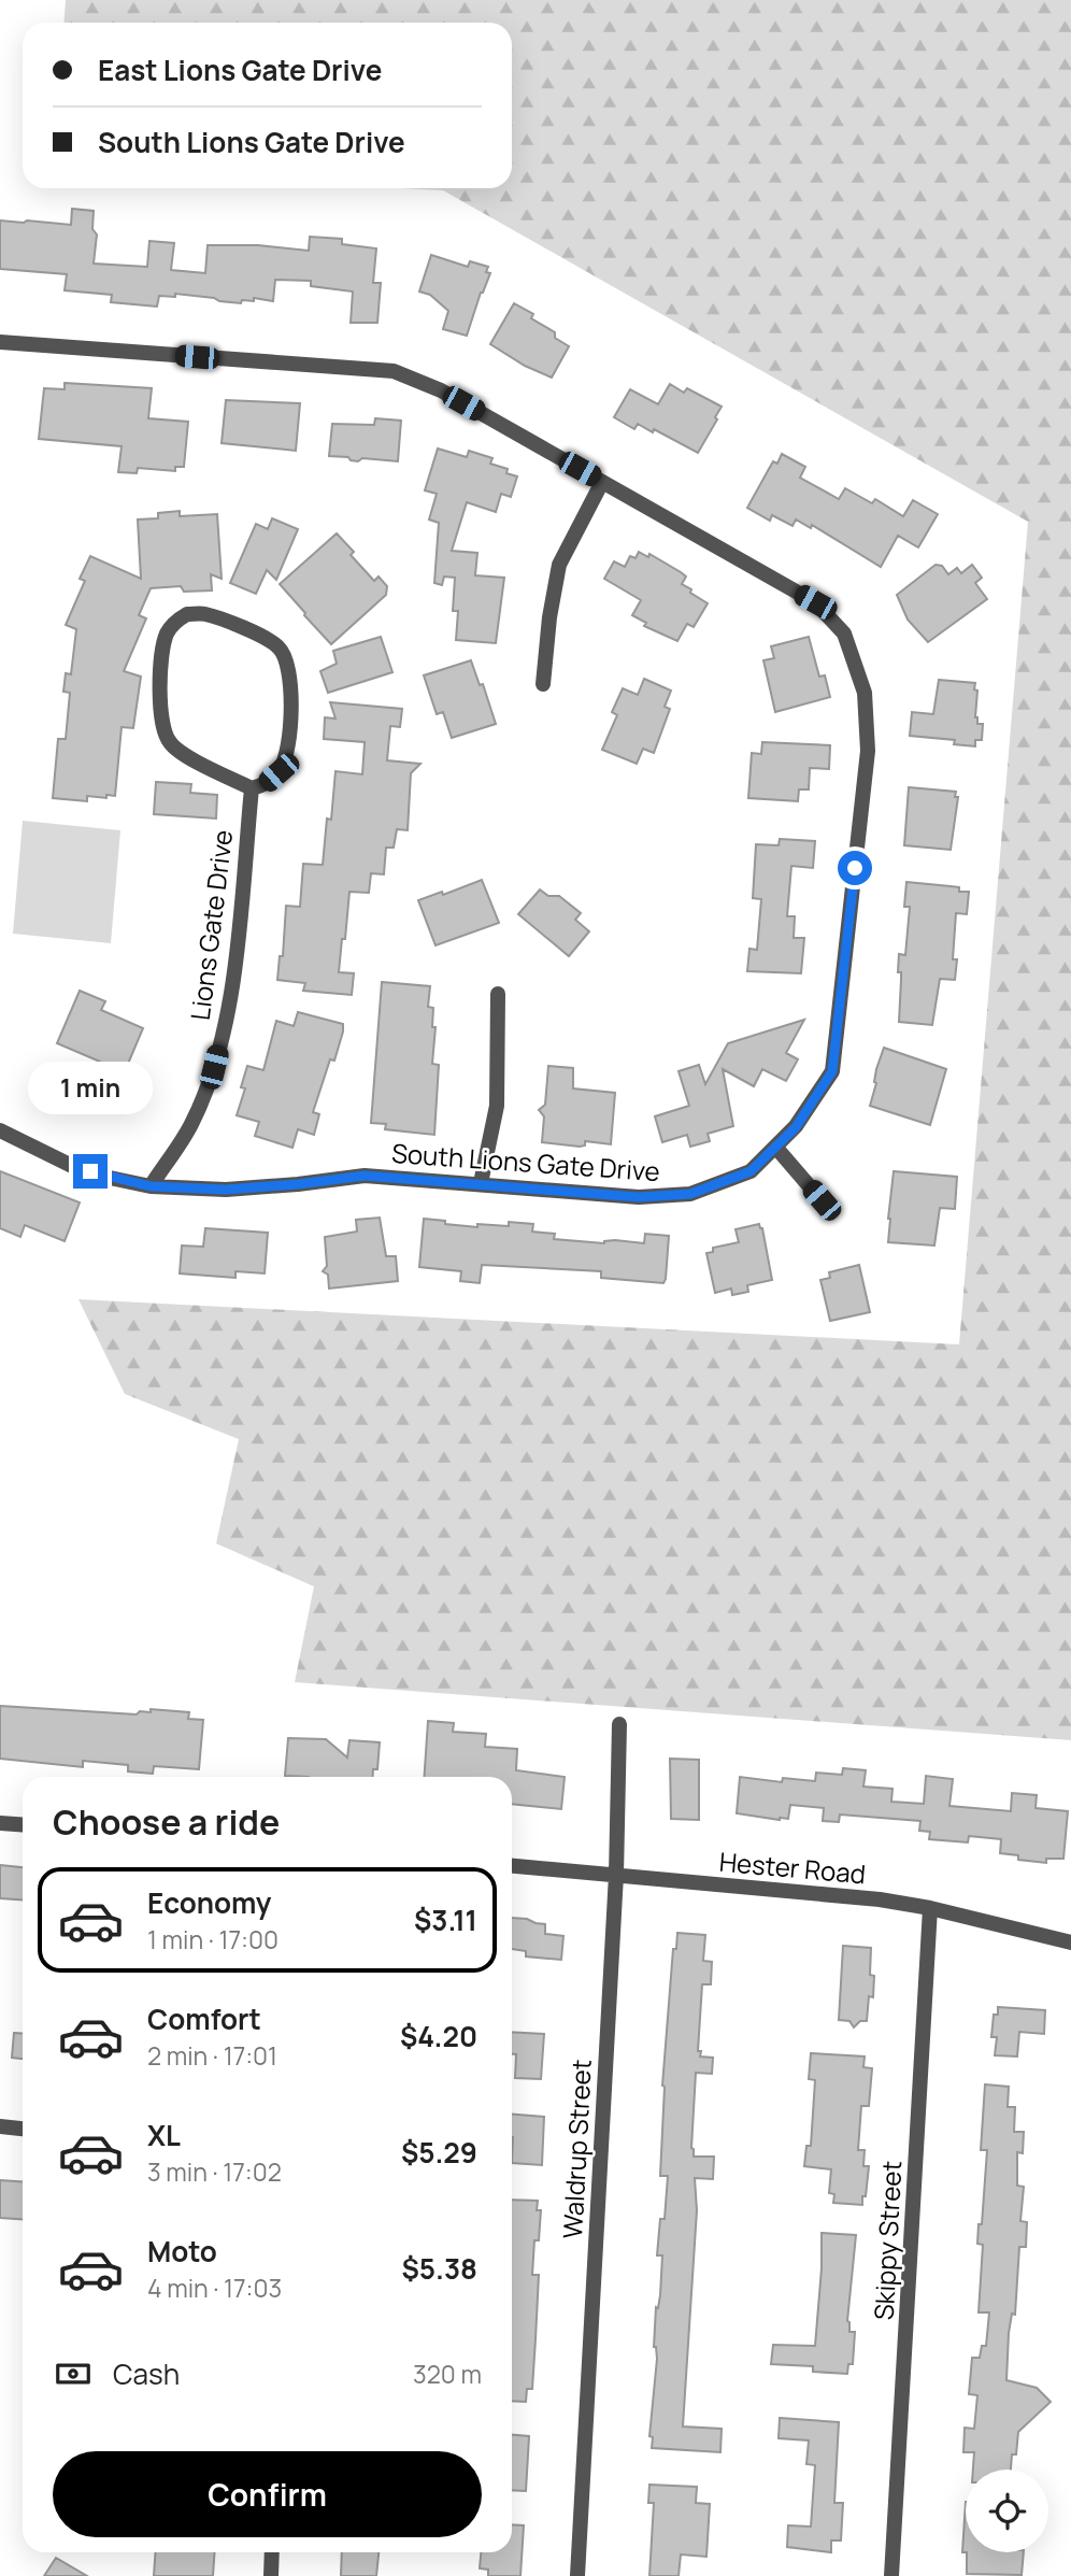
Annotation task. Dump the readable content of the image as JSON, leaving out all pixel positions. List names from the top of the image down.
{
  "streets": {
    "street": [
      "Lions Gate Drive",
      "South Lions Gate Drive",
      "Hester Road",
      "Waldrup Street",
      "Skippy Street"
    ]
  },
  "crossings": [
    ["Lions Gate Drive", "South Lions Gate Drive"],
    ["Hester Road", "Waldrup Street"],
    ["Hester Road", "Skippy Street"]
  ],
  "page": {
    "banner": ["East Lions Gate Drive", "South Lions Gate Drive"],
    "bubble": "1 min",
    "heading": "Choose a ride",
    "list": [
      {
        "name": "Economy",
        "note": "1 min · 17:00",
        "value": "$3.11"
      },
      {
        "name": "Comfort",
        "note": "2 min · 17:01",
        "value": "$4.20"
      },
      {
        "name": "XL",
        "note": "3 min · 17:02",
        "value": "$5.29"
      },
      {
        "name": "Moto",
        "note": "4 min · 17:03",
        "value": "$5.38"
      }
    ],
    "pay": ["Cash", "320 m"],
    "buttons": "Confirm"
  }
}
